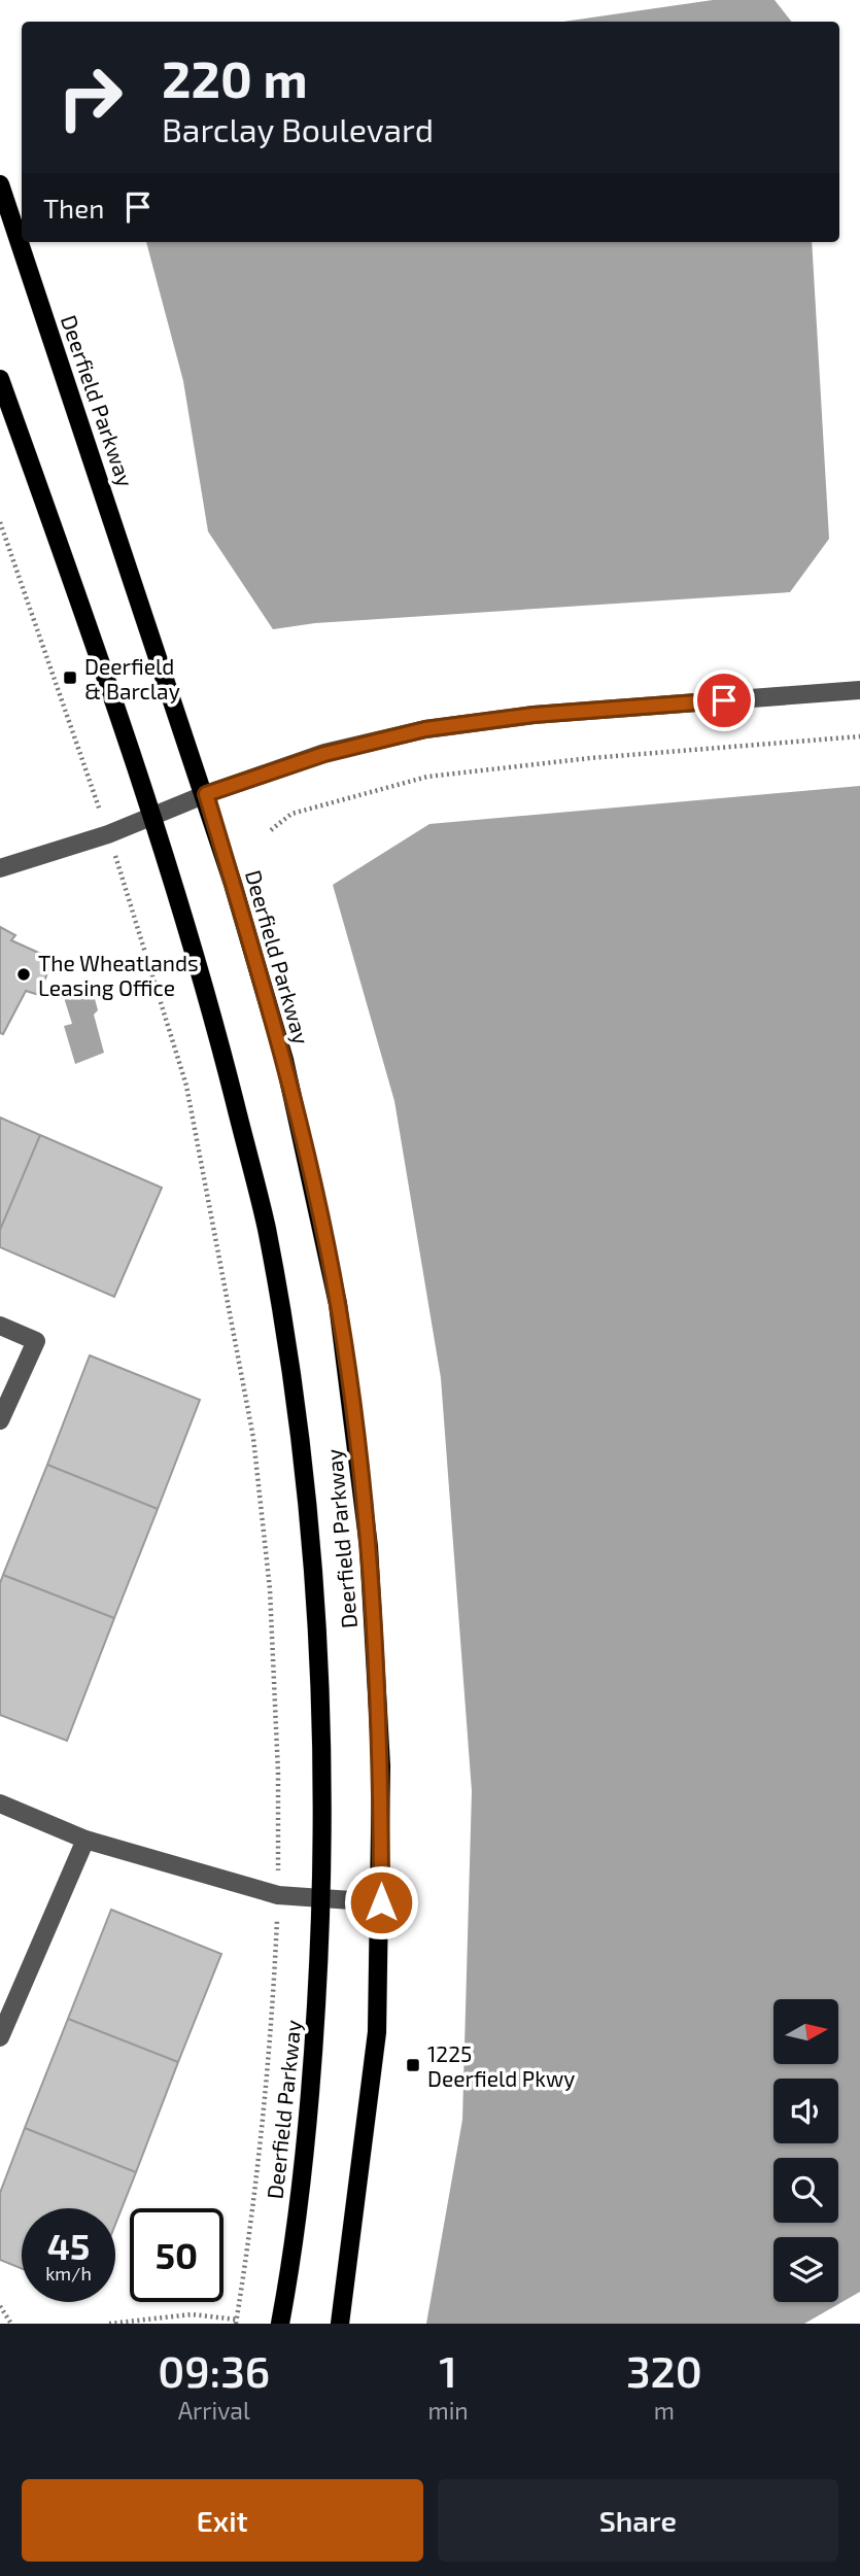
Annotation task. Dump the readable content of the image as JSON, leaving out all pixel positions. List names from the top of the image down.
{
  "streets": {
    "main road": ["Deerfield Parkway"]
  },
  "places": {
    "transit": ["Deerfield & Barclay", "1225 Deerfield Pkwy"],
    "other": ["The Wheatlands Leasing Office"]
  },
  "north": "right",
  "page": {
    "turn": ["220 m", "Barclay Boulevard"],
    "then": "Then",
    "speed": "45 km/h",
    "limit": "50",
    "eta": [
      "09:36",
      "Arrival",
      "1",
      "min",
      "320",
      "m"
    ],
    "buttons": ["Exit", "Share"]
  }
}
